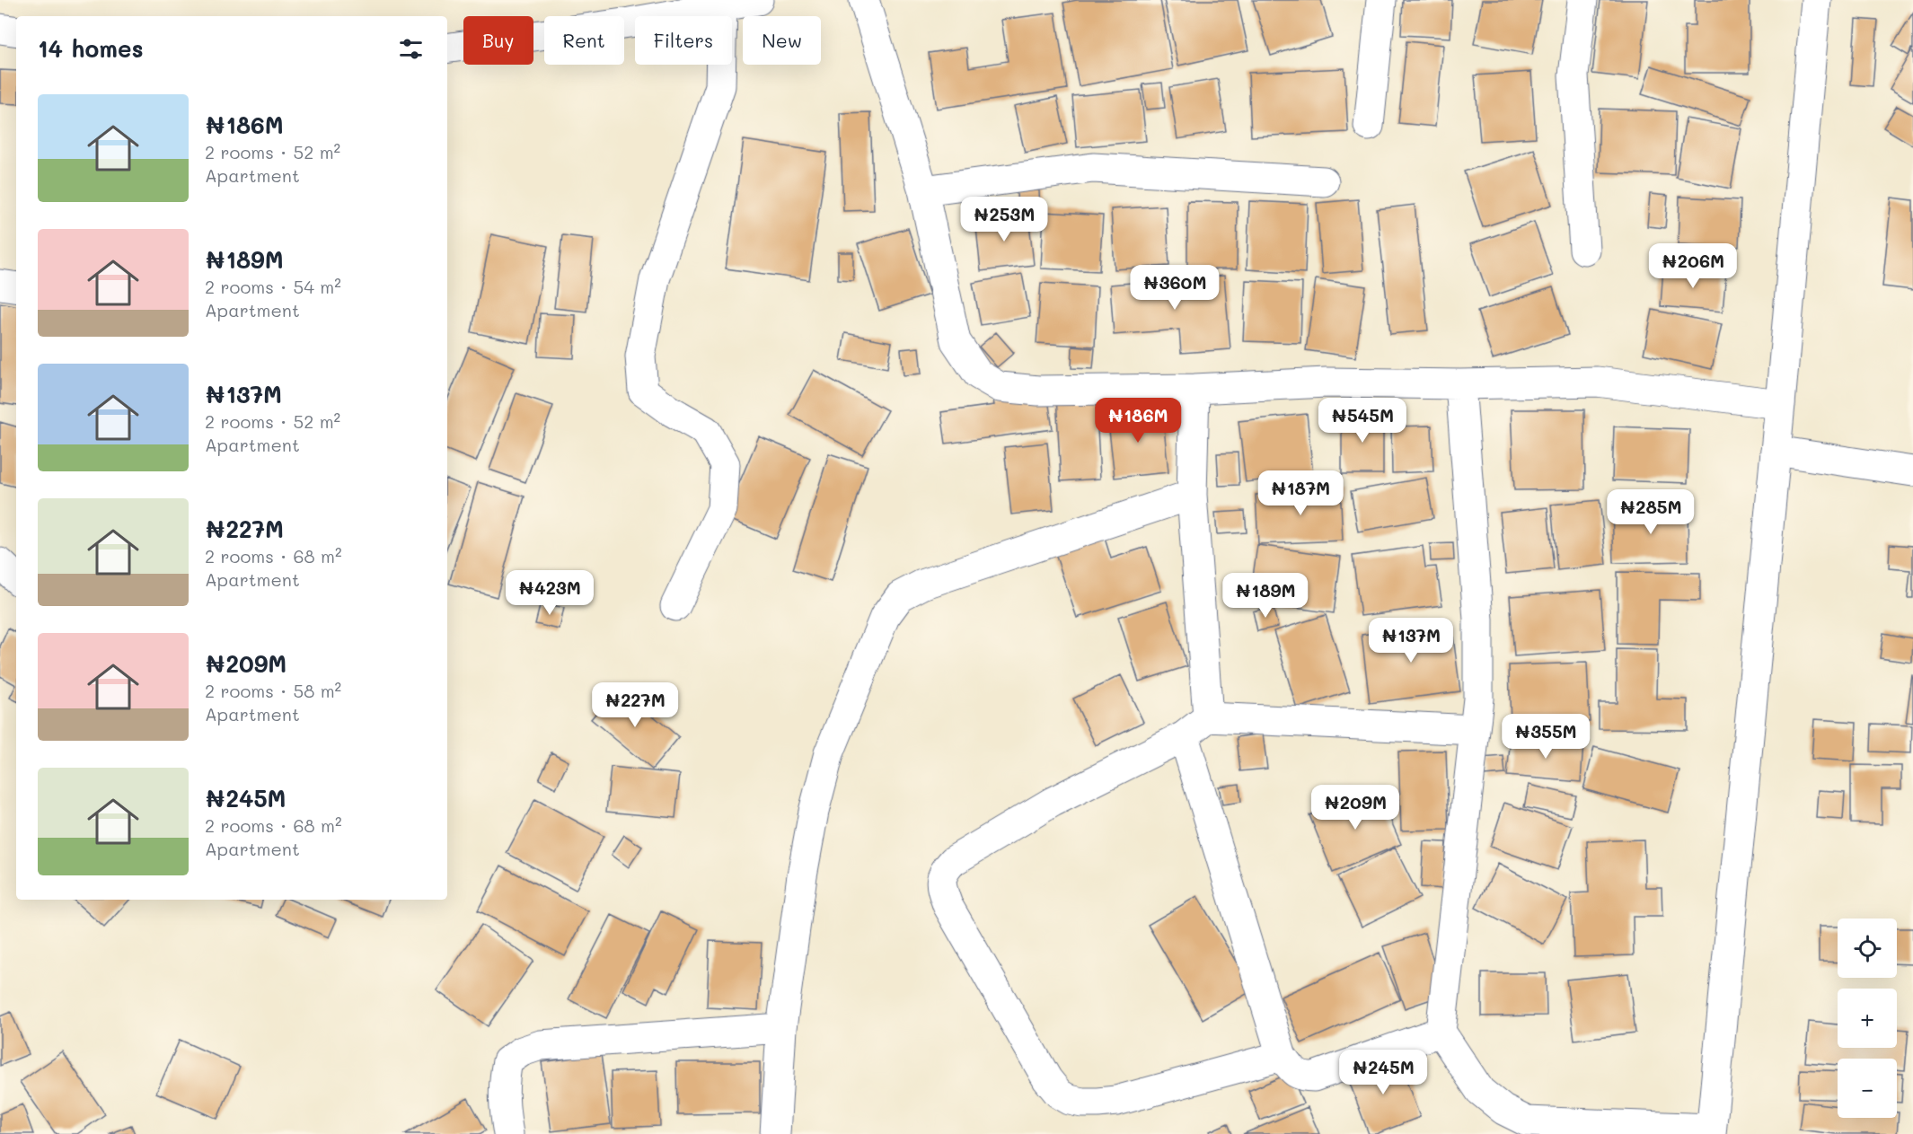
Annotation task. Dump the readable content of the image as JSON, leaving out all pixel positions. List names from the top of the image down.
{
  "page": {
    "chip": [
      "Buy",
      "Rent",
      "Filters",
      "New"
    ],
    "heading": "14 homes",
    "list": [
      {
        "name": "₦186M",
        "note": "2 rooms · 52 m² · Apartment"
      },
      {
        "name": "₦189M",
        "note": "2 rooms · 54 m² · Apartment"
      },
      {
        "name": "₦137M",
        "note": "2 rooms · 52 m² · Apartment"
      },
      {
        "name": "₦227M",
        "note": "2 rooms · 68 m² · Apartment"
      },
      {
        "name": "₦209M",
        "note": "2 rooms · 58 m² · Apartment"
      },
      {
        "name": "₦245M",
        "note": "2 rooms · 68 m² · Apartment"
      }
    ],
    "price": [
      "₦253M",
      "₦206M",
      "₦360M",
      "₦186M",
      "₦545M",
      "₦187M",
      "₦285M",
      "₦423M",
      "₦189M",
      "₦137M",
      "₦227M",
      "₦355M",
      "₦209M",
      "₦245M"
    ],
    "map_buttons": ["+", "−"]
  }
}
